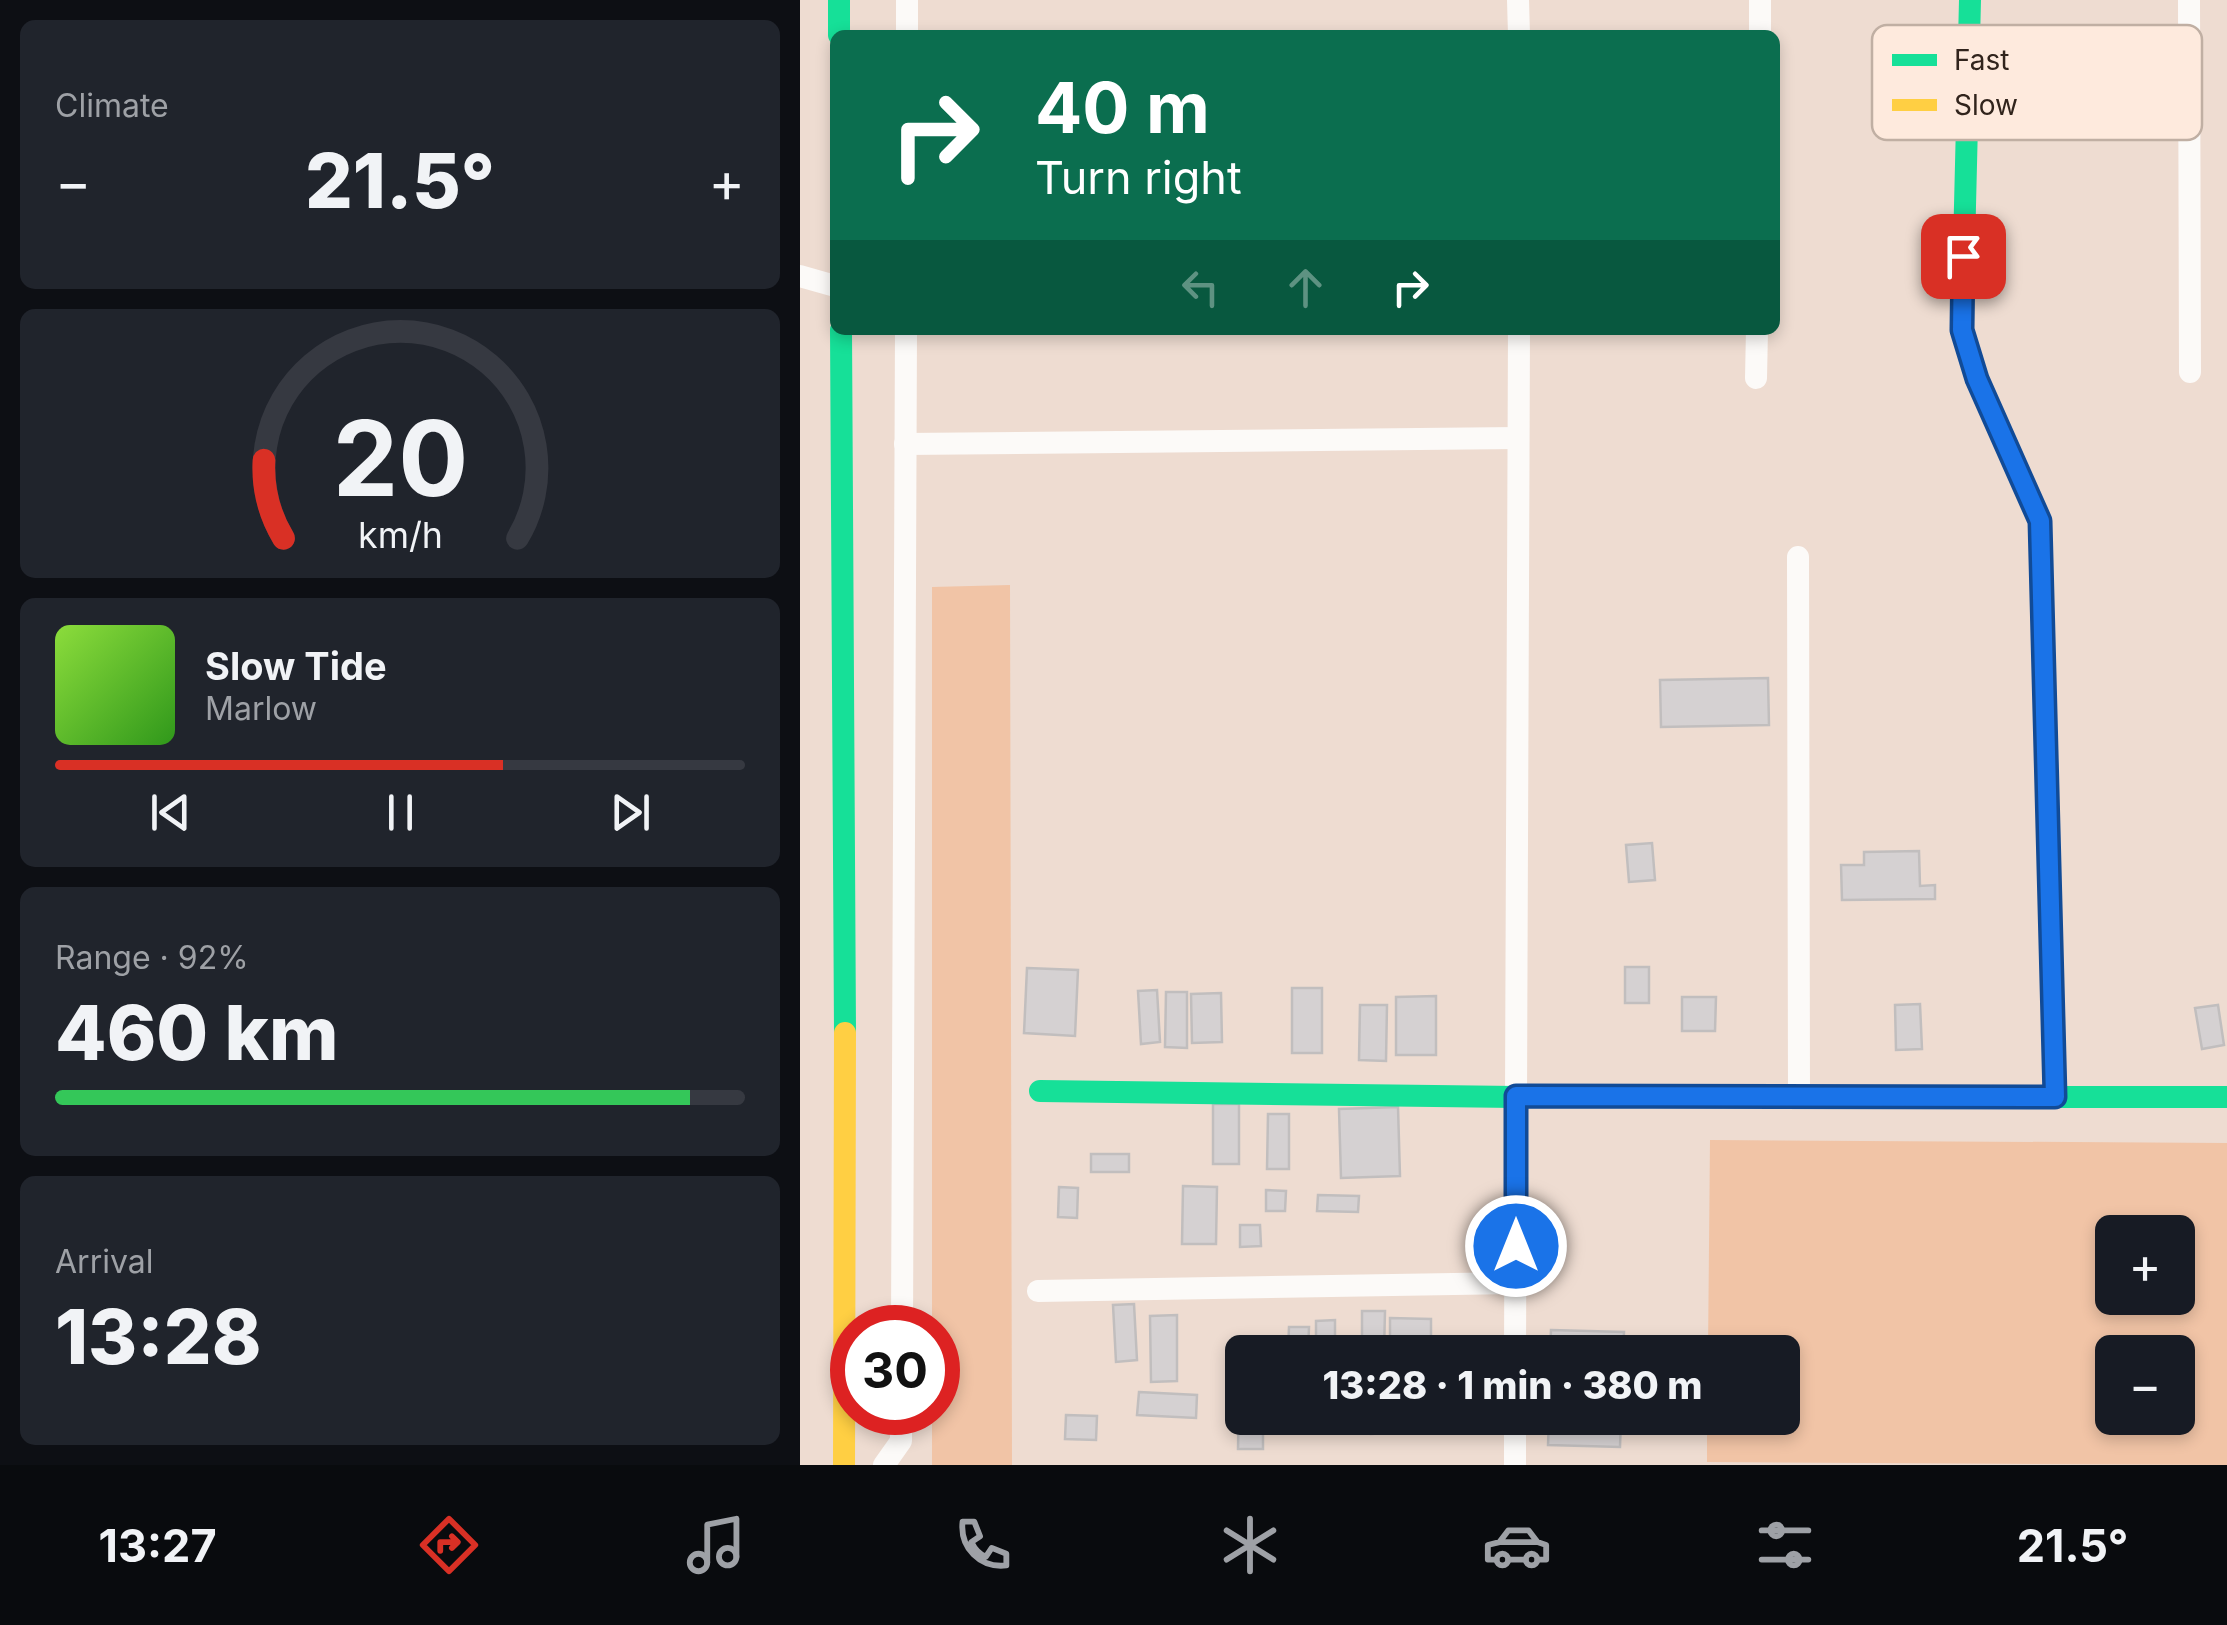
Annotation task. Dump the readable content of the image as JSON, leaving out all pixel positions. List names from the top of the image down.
{
  "legend": ["Fast", "Slow"],
  "page": {
    "tile": [
      "Climate",
      ["Range · 92%", "460 km"],
      ["Arrival", "13:28"]
    ],
    "turn": ["40 m", "Turn right"],
    "heat": ["−", "21.5°", "+"],
    "song": ["Slow Tide", "Marlow"],
    "map_buttons": ["+", "−"],
    "limit": "30",
    "trip": "13:28 · 1 min · 380 m",
    "tabs": ["13:27", "21.5°"],
    "gauge": ["20", "km/h"]
  }
}
